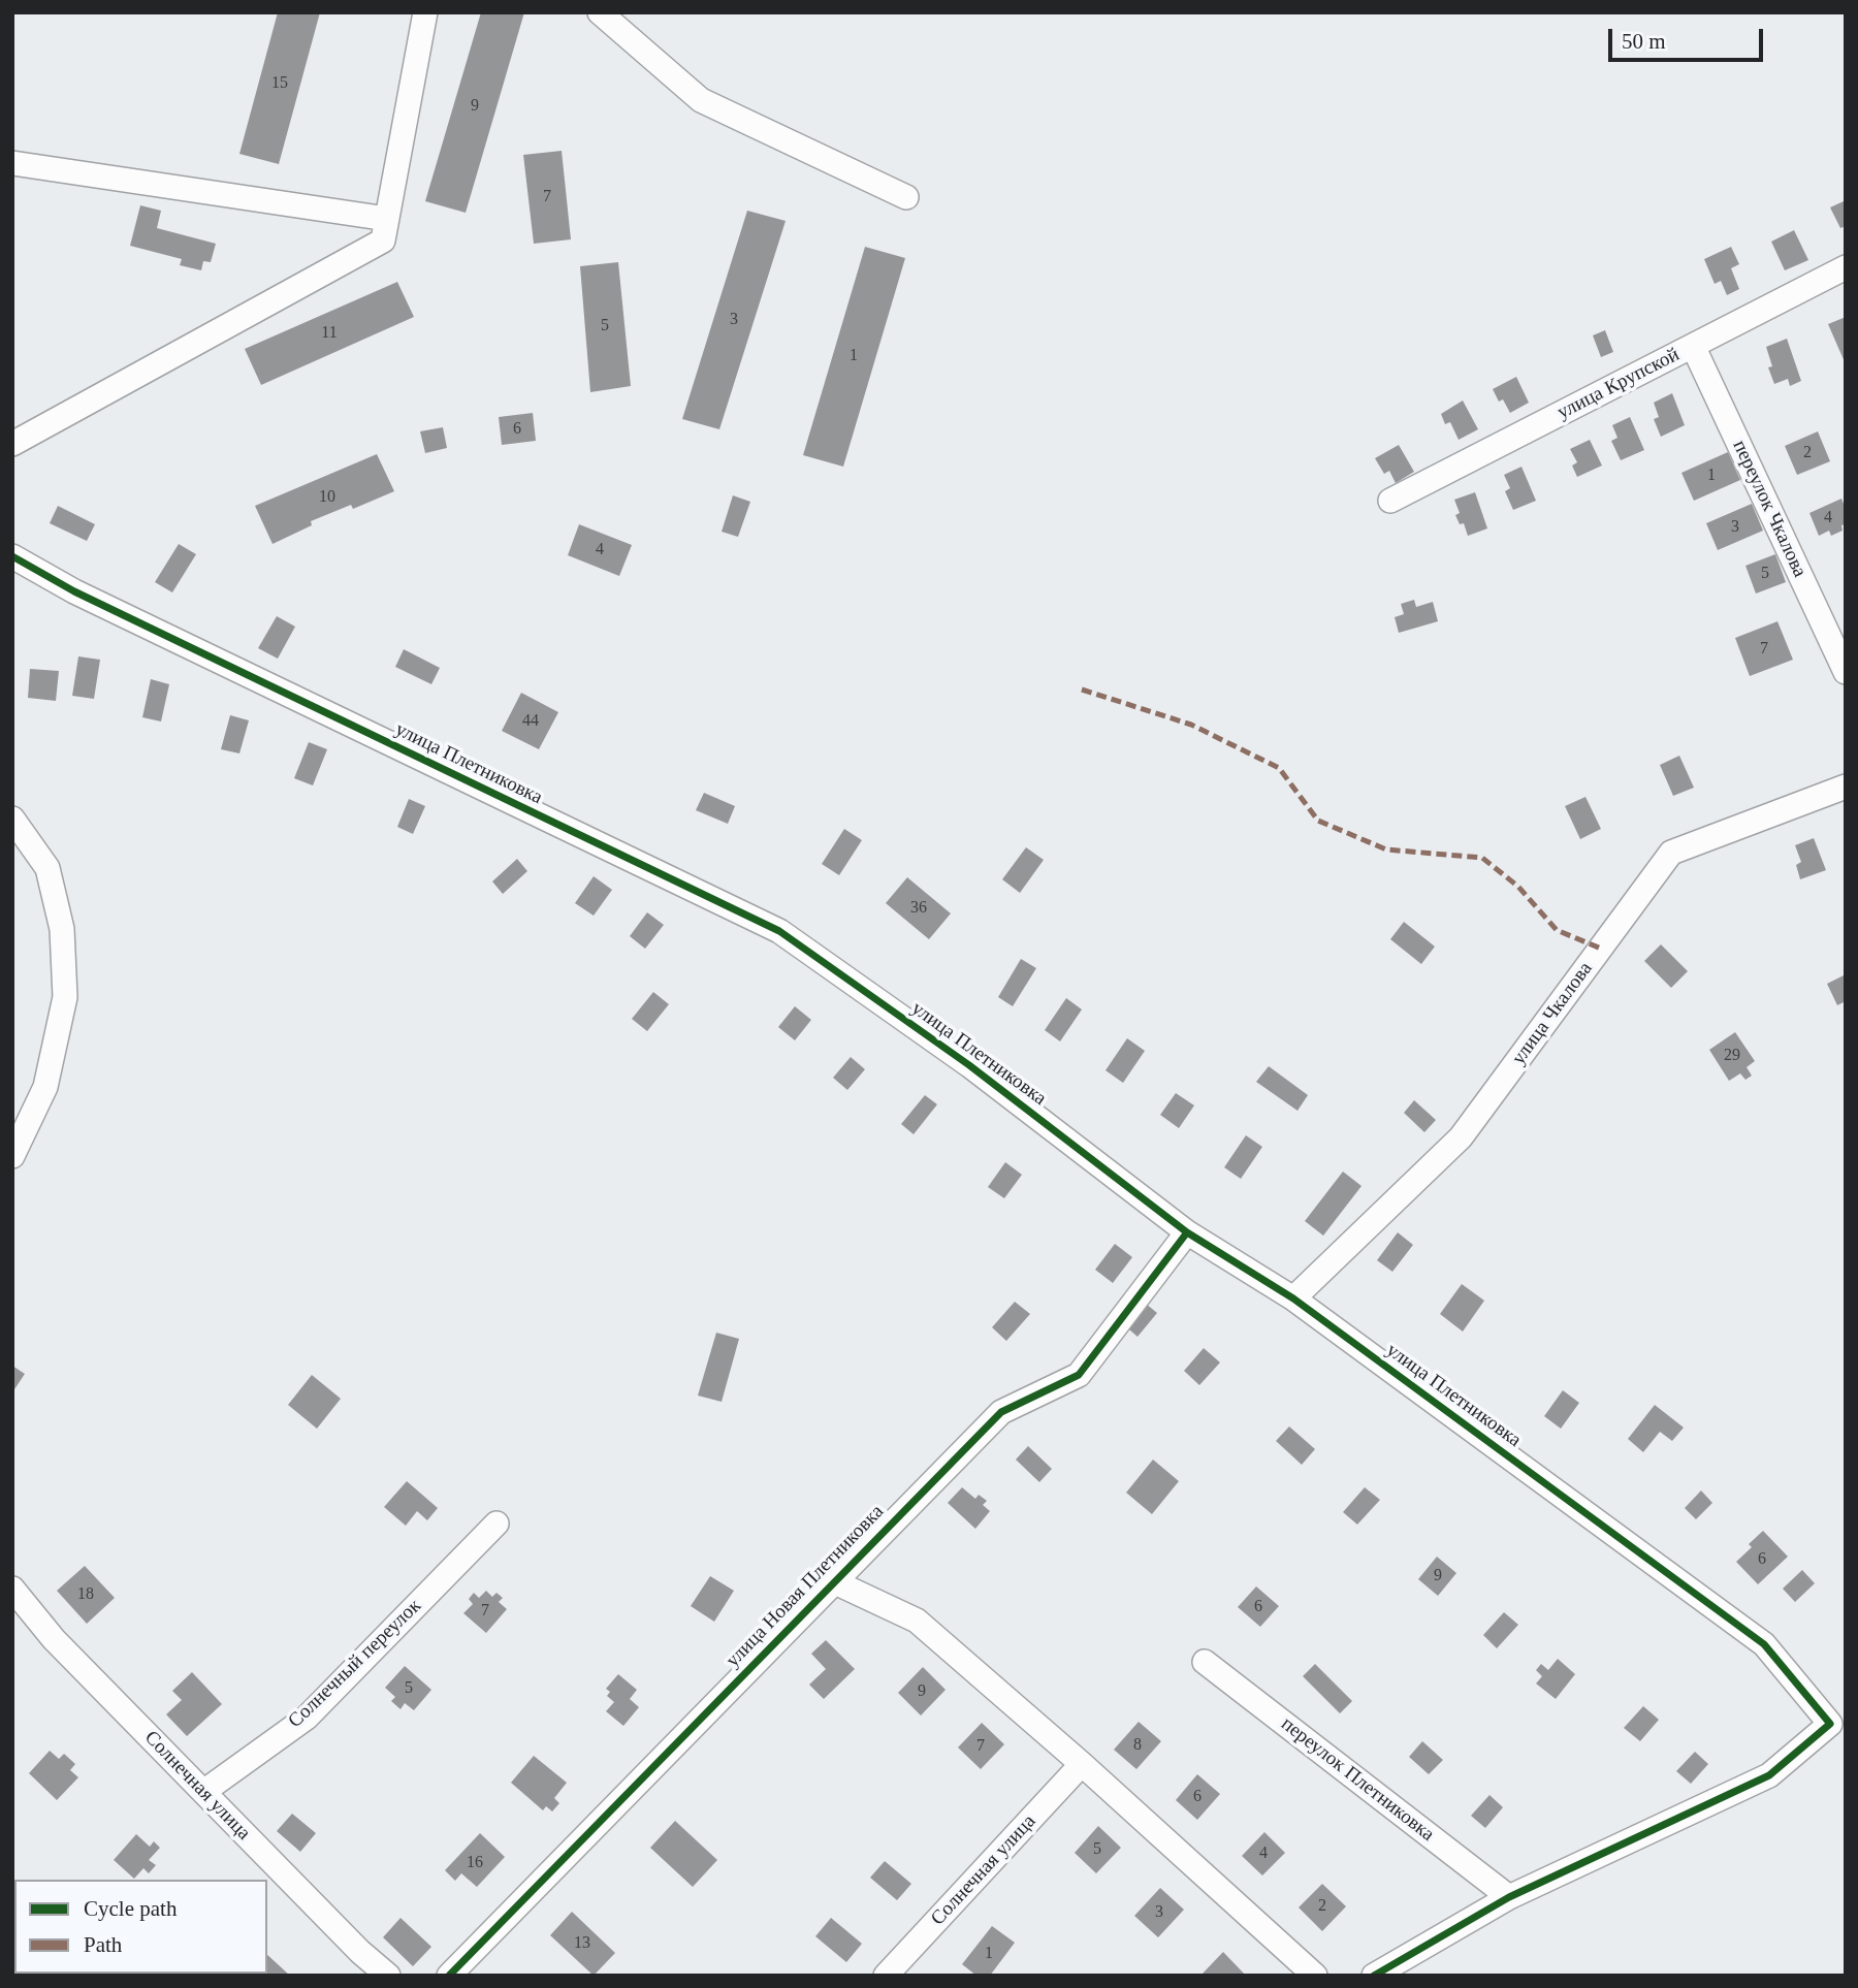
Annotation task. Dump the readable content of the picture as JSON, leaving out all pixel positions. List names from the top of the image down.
{
  "streets": {
    "street": [
      "улица Крупской",
      "переулок Чкалова",
      "улица Плетниковка",
      "улица Чкалова",
      "улица Новая Плетниковка",
      "Солнечный переулок",
      "переулок Плетниковка",
      "Солнечная улица"
    ]
  },
  "crossings": [
    ["улица Крупской", "переулок Чкалова"],
    ["улица Плетниковка", "улица Чкалова"],
    ["улица Плетниковка", "улица Новая Плетниковка"],
    ["улица Плетниковка", "переулок Плетниковка"],
    ["улица Новая Плетниковка", "Солнечная улица"],
    ["Солнечный переулок", "Солнечная улица"]
  ],
  "house_numbers": [
    "15",
    "9",
    "7",
    "3",
    "5",
    "11",
    "1",
    "6",
    "2",
    "1",
    "10",
    "4",
    "3",
    "4",
    "5",
    "7",
    "44",
    "36",
    "29",
    "6",
    "9",
    "18",
    "6",
    "7",
    "5",
    "9",
    "8",
    "7",
    "6",
    "5",
    "4",
    "16",
    "2",
    "3",
    "13",
    "1"
  ],
  "legend": ["Cycle path", "Path"],
  "scale_bar": "50 m"
}
